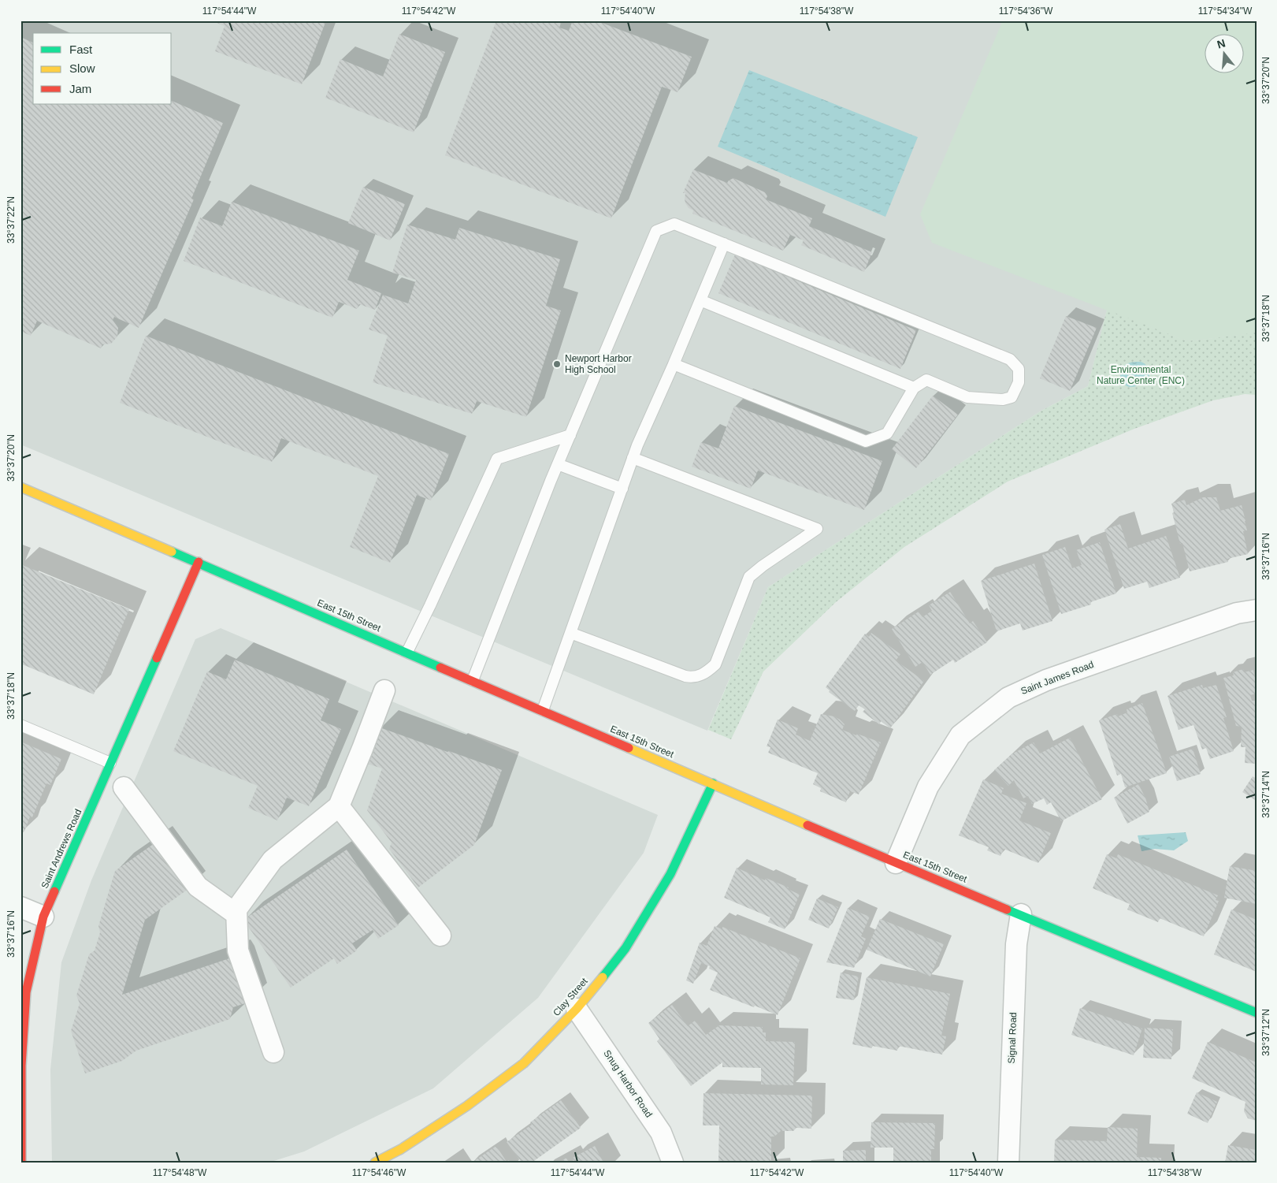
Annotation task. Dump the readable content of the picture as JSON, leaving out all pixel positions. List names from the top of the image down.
{
  "streets": {
    "street": [
      "East 15th Street",
      "Saint James Road",
      "Saint Andrews Road",
      "Clay Street",
      "Signal Road",
      "Snug Harbor Road"
    ]
  },
  "crossings": [
    ["East 15th Street", "Saint James Road"],
    ["East 15th Street", "Saint Andrews Road"],
    ["East 15th Street", "Clay Street"],
    ["East 15th Street", "Signal Road"],
    ["Clay Street", "Snug Harbor Road"]
  ],
  "parks": ["Environmental Nature Center (ENC)"],
  "places": ["Newport Harbor High School"],
  "legend": ["Fast", "Slow", "Jam"],
  "north": "top",
  "coordinates": [
    "117°54'44\"W",
    "117°54'42\"W",
    "117°54'40\"W",
    "117°54'38\"W",
    "117°54'36\"W",
    "117°54'34\"W",
    "33°37'20\"N",
    "33°37'22\"N",
    "33°37'18\"N",
    "33°37'16\"N",
    "33°37'14\"N",
    "33°37'12\"N",
    "117°54'48\"W",
    "117°54'46\"W"
  ]
}
